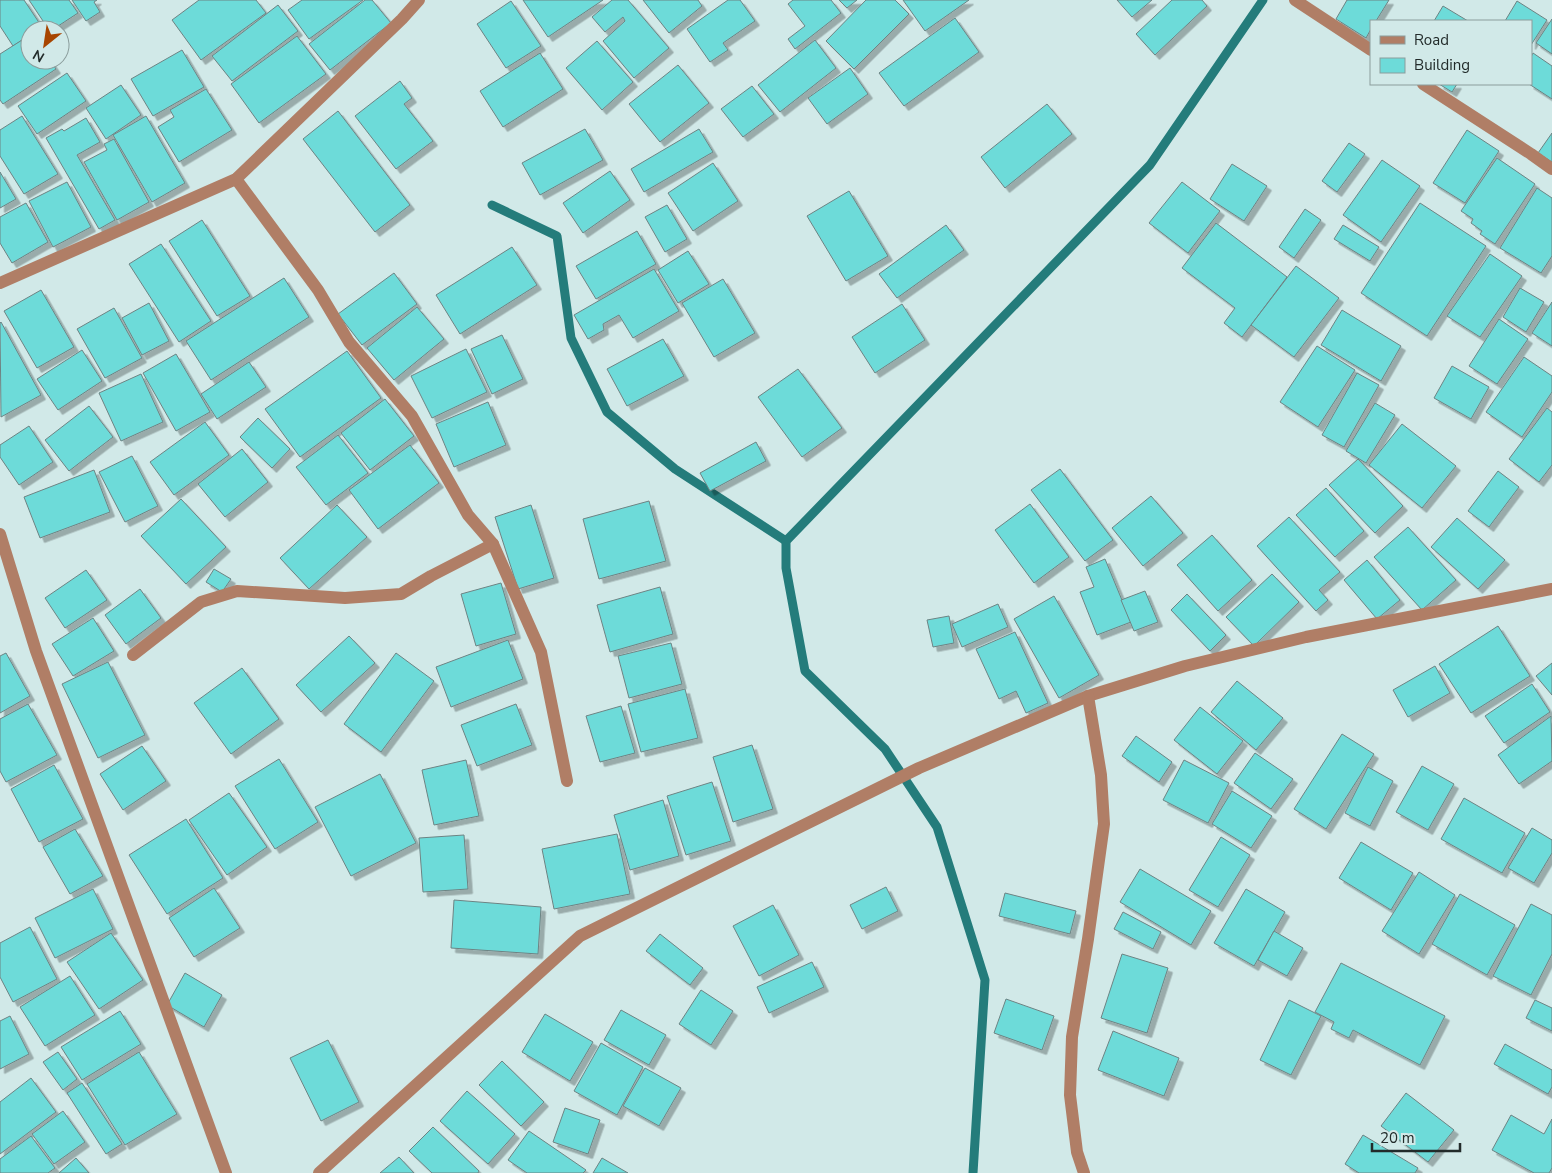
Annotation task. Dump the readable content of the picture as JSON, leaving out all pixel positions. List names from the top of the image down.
{
  "legend": ["Road", "Building"],
  "scale_bar": "20 m",
  "north": "bottom left"
}
